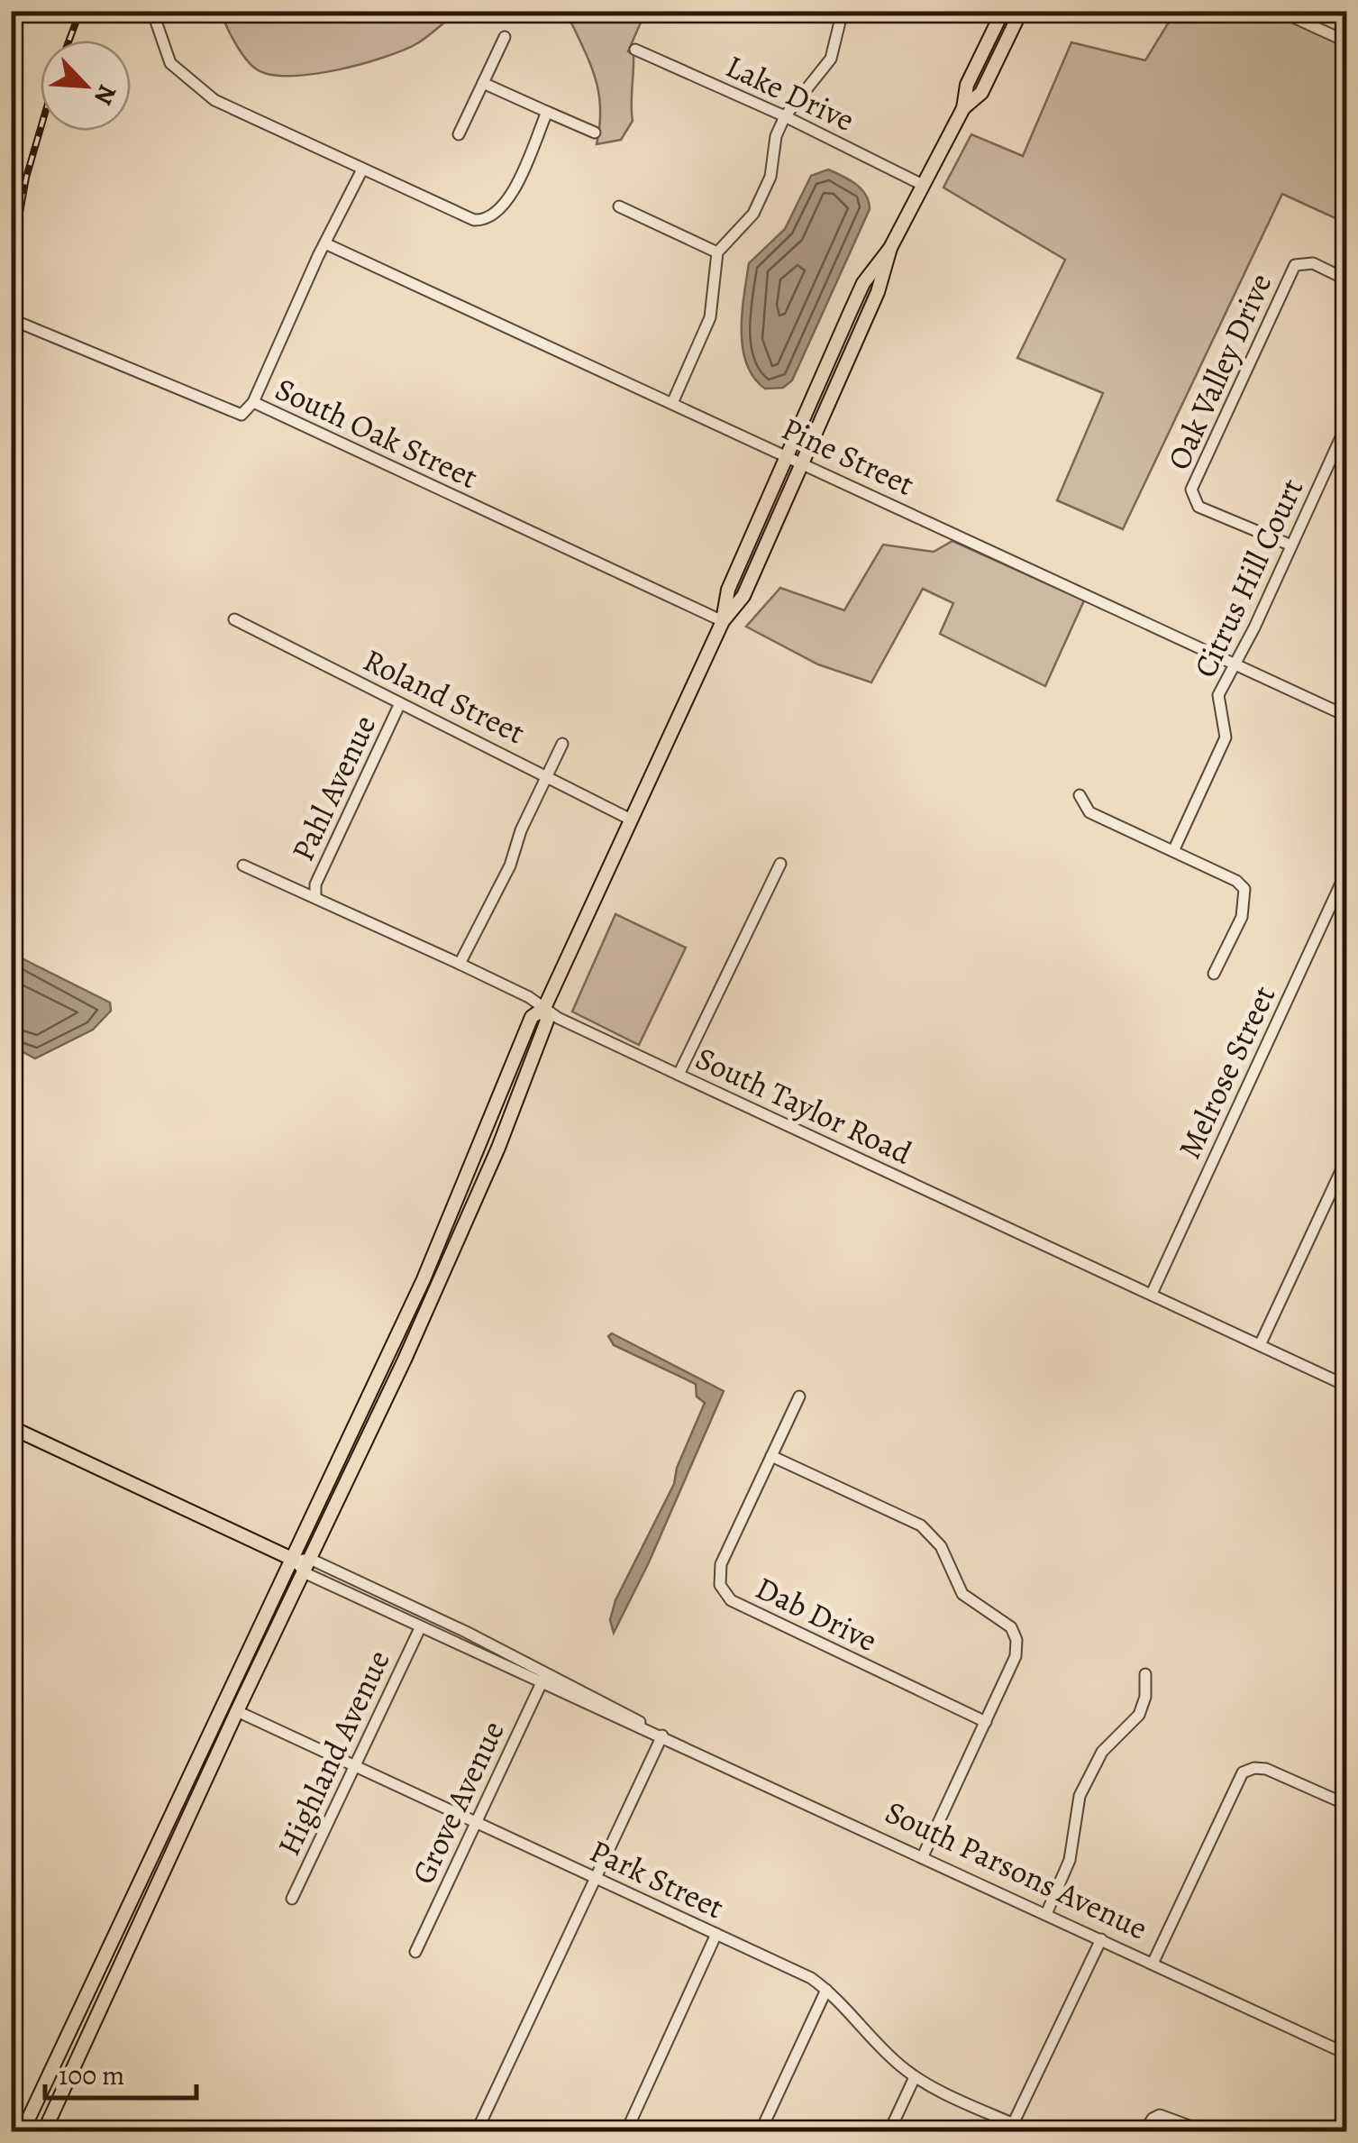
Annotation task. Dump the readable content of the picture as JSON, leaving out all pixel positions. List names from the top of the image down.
{
  "streets": {
    "main road": ["South Parsons Avenue"],
    "street": [
      "Lake Drive",
      "Oak Valley Drive",
      "South Oak Street",
      "Pine Street",
      "Citrus Hill Court",
      "Roland Street",
      "Pahl Avenue",
      "Melrose Street",
      "South Taylor Road",
      "Dab Drive",
      "Highland Avenue",
      "Grove Avenue",
      "Park Street"
    ]
  },
  "crossings": [
    ["Oak Valley Drive", "Citrus Hill Court"],
    ["Pine Street", "Citrus Hill Court"],
    ["Roland Street", "Pahl Avenue"],
    ["Pahl Avenue", "South Taylor Road"],
    ["Melrose Street", "South Taylor Road"],
    ["Highland Avenue", "South Parsons Avenue"],
    ["Highland Avenue", "Park Street"],
    ["Grove Avenue", "South Parsons Avenue"],
    ["Grove Avenue", "Park Street"]
  ],
  "scale_bar": "100 m",
  "north": "bottom right"
}
